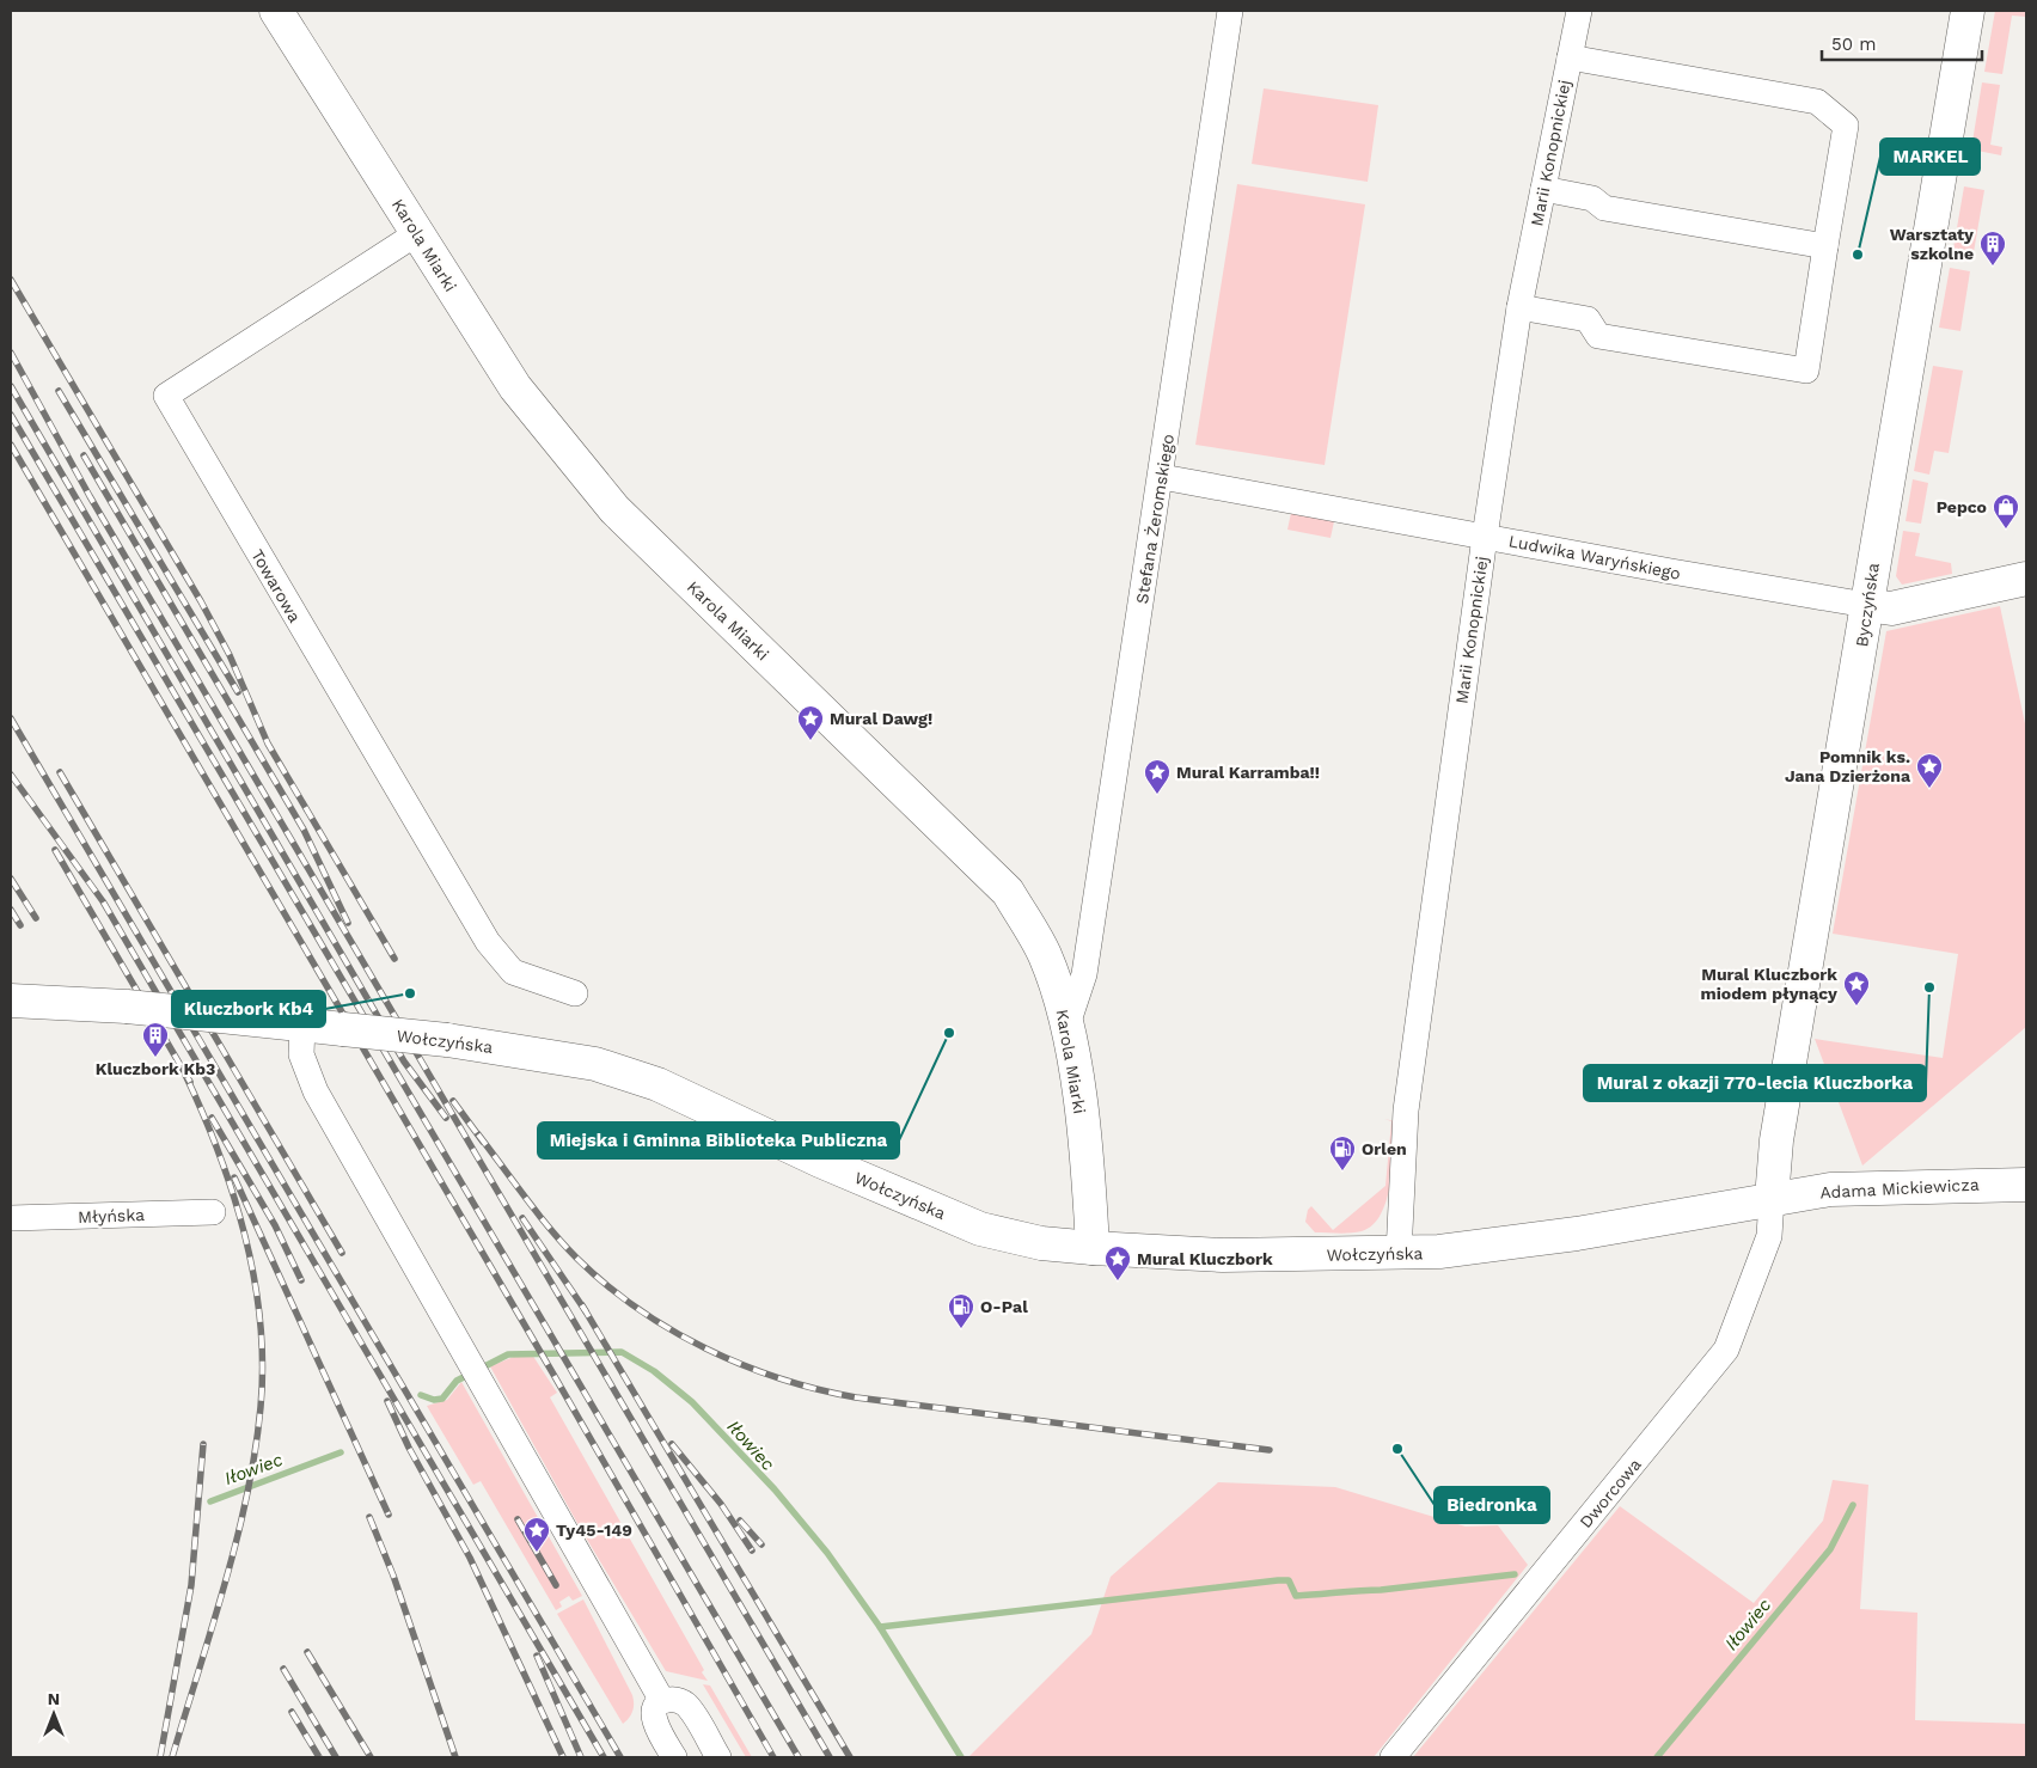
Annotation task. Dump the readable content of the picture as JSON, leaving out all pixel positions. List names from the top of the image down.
{
  "streets": {
    "street": [
      "Marii Konopnickiej",
      "Karola Miarki",
      "Stefana Żeromskiego",
      "Ludwika Waryńskiego",
      "Towarowa",
      "Byczyńska",
      "Wołczyńska",
      "Adama Mickiewicza",
      "Młyńska",
      "Dworcowa"
    ]
  },
  "crossings": [
    ["Marii Konopnickiej", "Ludwika Waryńskiego"],
    ["Marii Konopnickiej", "Wołczyńska"],
    ["Karola Miarki", "Stefana Żeromskiego"],
    ["Karola Miarki", "Towarowa"],
    ["Karola Miarki", "Wołczyńska"],
    ["Stefana Żeromskiego", "Ludwika Waryńskiego"],
    ["Ludwika Waryńskiego", "Byczyńska"],
    ["Byczyńska", "Wołczyńska"],
    ["Byczyńska", "Adama Mickiewicza"],
    ["Byczyńska", "Dworcowa"],
    ["Wołczyńska", "Adama Mickiewicza"],
    ["Wołczyńska", "Dworcowa"],
    ["Adama Mickiewicza", "Dworcowa"]
  ],
  "water": ["Iłowiec"],
  "places": {
    "other": [
      "MARKEL",
      "Mural z okazji 770-lecia Kluczborka",
      "Kluczbork Kb4",
      "Miejska i Gminna Biblioteka Publiczna",
      "Biedronka"
    ],
    "building": ["Warsztaty szkolne", "Kluczbork Kb3"],
    "shop": ["Pepco"],
    "place": [
      "Mural Dawg!",
      "Pomnik ks. Jana Dzierżona",
      "Mural Karramba!!",
      "Mural Kluczbork miodem płynący",
      "Mural Kluczbork",
      "Ty45-149"
    ],
    "fuel station": ["Orlen", "O-Pal"]
  },
  "scale_bar": "50 m",
  "north": "top"
}
